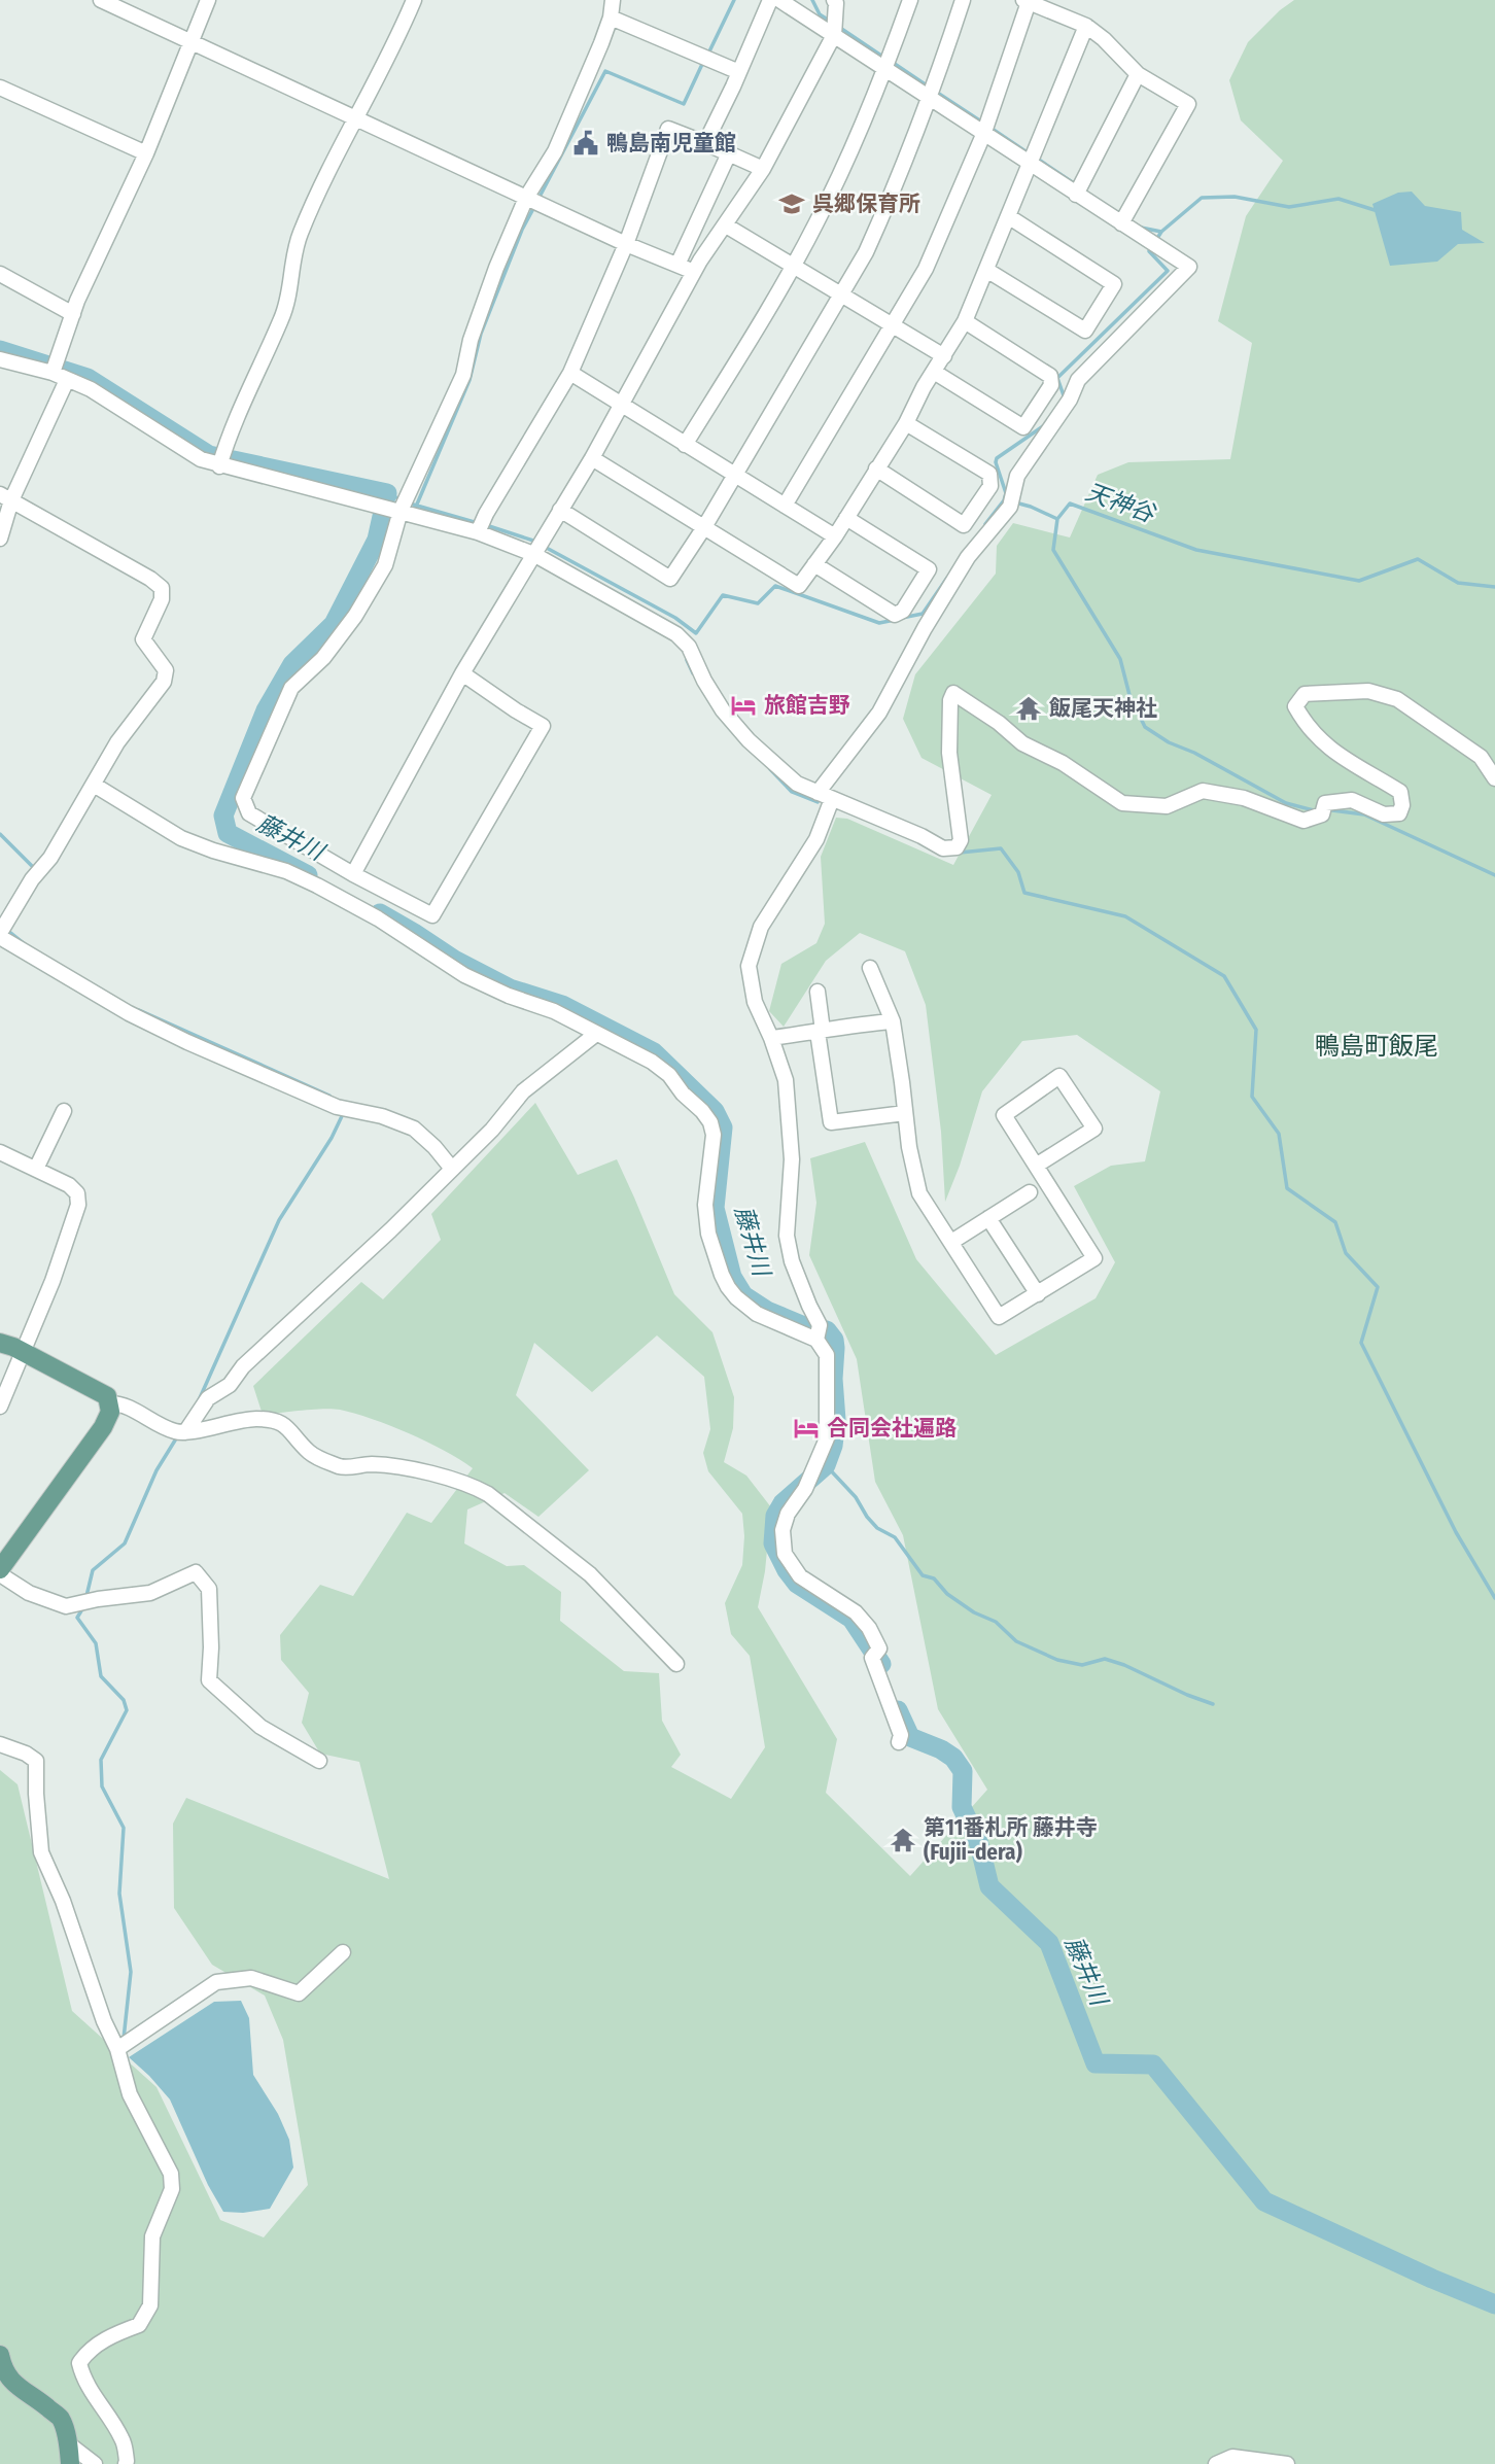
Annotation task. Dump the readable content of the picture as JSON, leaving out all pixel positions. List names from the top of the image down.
{
  "districts": ["鴨島町飯尾"],
  "water": ["天神谷", "藤井川"],
  "places": {
    "public building": ["鴨島南児童館"],
    "school or university": ["呉郷保育所"],
    "hotel": ["旅館吉野", "合同会社遍路"],
    "temple": ["飯尾天神社", "第11番札所 藤井寺 (Fujii-dera)"]
  }
}
